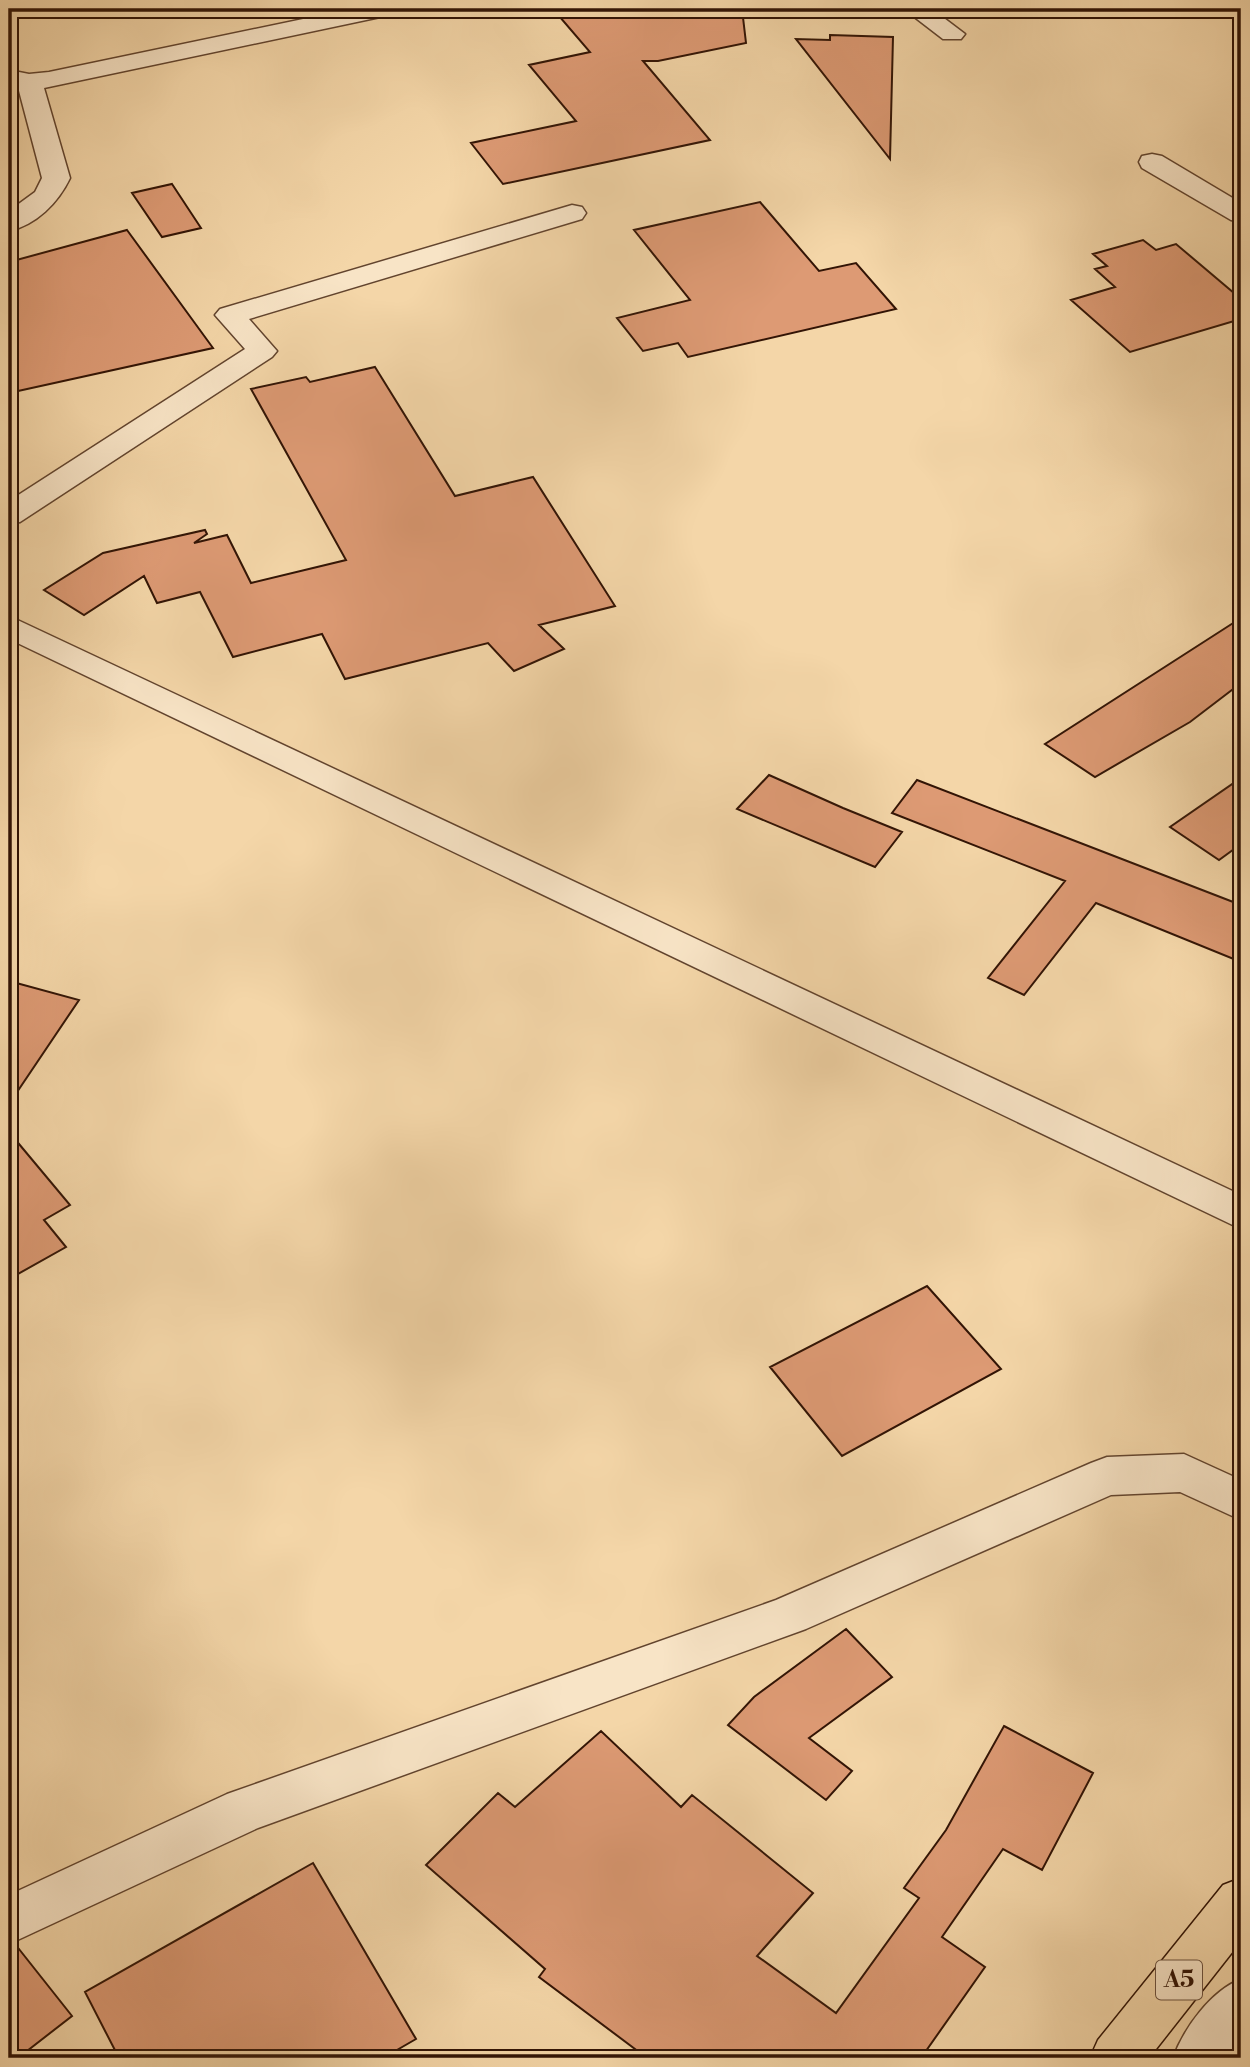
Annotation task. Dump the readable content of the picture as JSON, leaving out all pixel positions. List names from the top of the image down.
{
  "streets": {
    "highway": ["A5"]
  }
}
